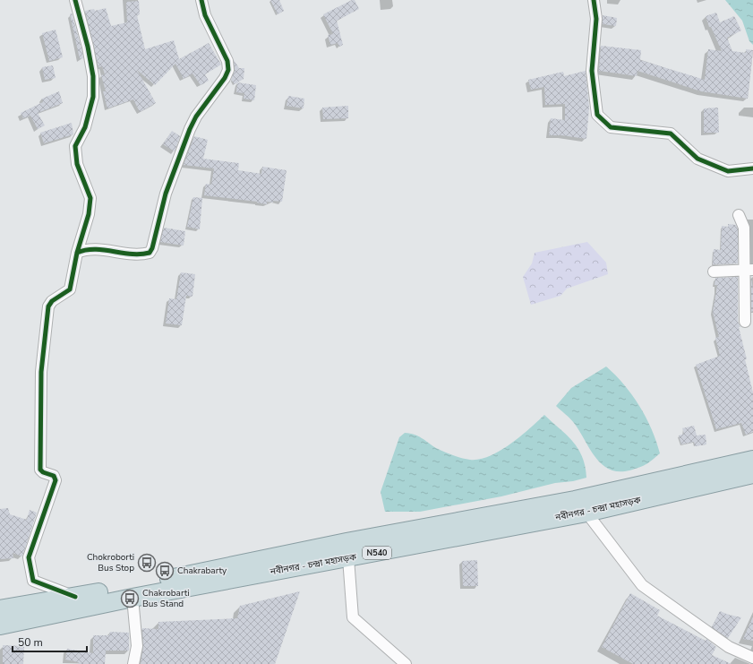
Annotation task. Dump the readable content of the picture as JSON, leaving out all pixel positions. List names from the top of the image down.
{
  "streets": {
    "highway": ["নবীনগর - চন্দ্রা মহাসড়ক", "N540"]
  },
  "places": {
    "bus stop": ["Chokroborti Bus Stop", "Chakrabarty", "Chakrobarti Bus Stand"]
  },
  "scale_bar": "50 m"
}
